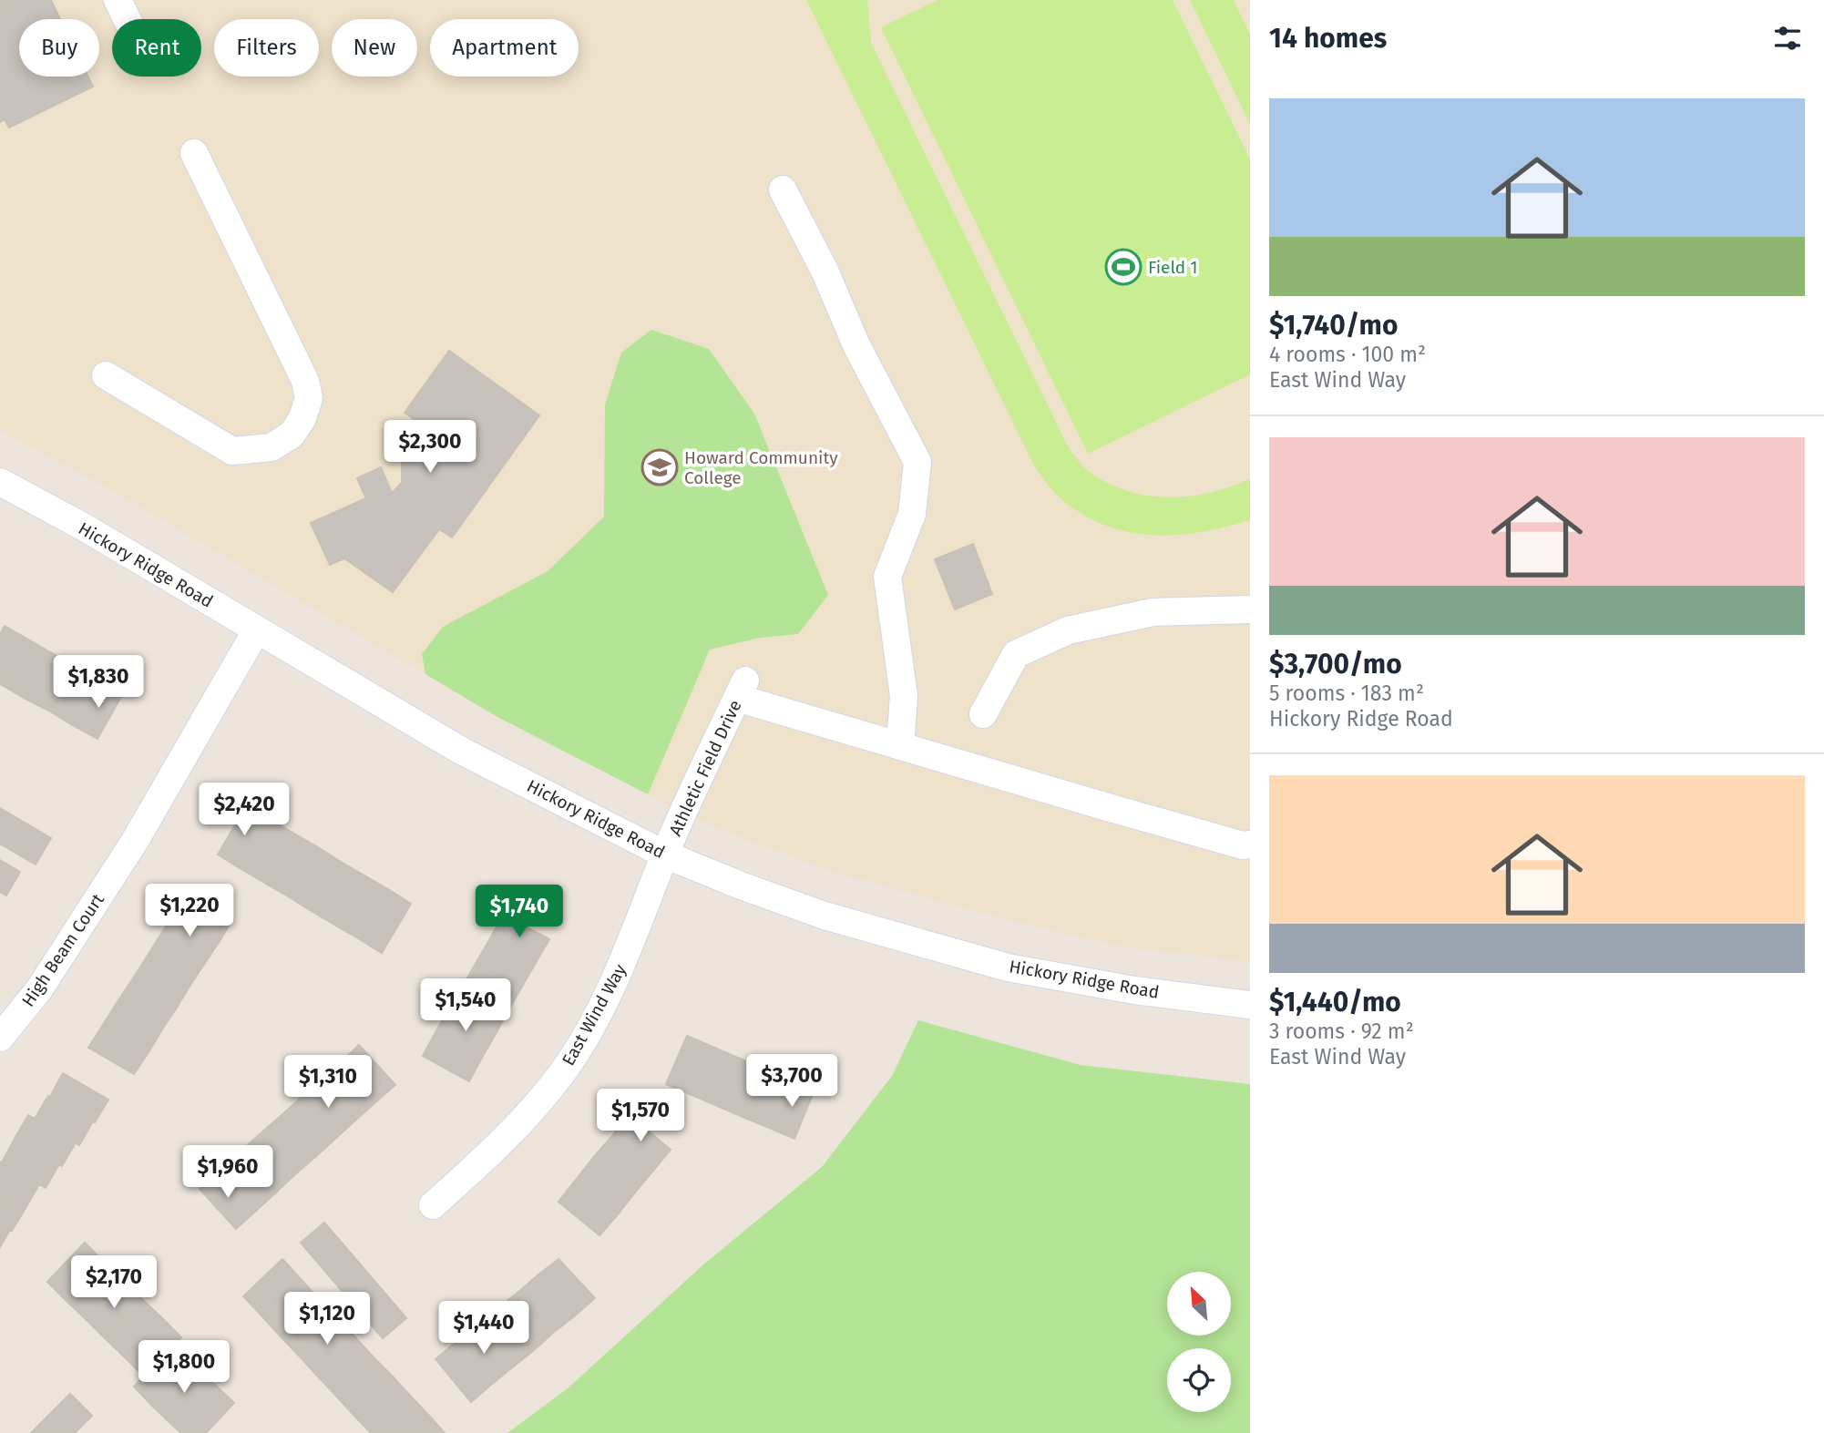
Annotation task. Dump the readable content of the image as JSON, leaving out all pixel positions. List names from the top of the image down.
{
  "streets": {
    "street": [
      "Hickory Ridge Road",
      "Athletic Field Drive",
      "High Beam Court",
      "East Wind Way"
    ]
  },
  "crossings": [
    ["Hickory Ridge Road", "Athletic Field Drive"],
    ["Hickory Ridge Road", "High Beam Court"],
    ["Hickory Ridge Road", "East Wind Way"],
    ["Athletic Field Drive", "East Wind Way"]
  ],
  "places": {
    "sports": ["Field 1"],
    "school or university": ["Howard Community College"]
  },
  "north": "top left",
  "page": {
    "heading": "14 homes",
    "chip": [
      "Buy",
      "Rent",
      "Filters",
      "New",
      "Apartment"
    ],
    "list": [
      {
        "name": "$1,740/mo",
        "note": "4 rooms · 100 m² · East Wind Way"
      },
      {
        "name": "$3,700/mo",
        "note": "5 rooms · 183 m² · Hickory Ridge Road"
      },
      {
        "name": "$1,440/mo",
        "note": "3 rooms · 92 m² · East Wind Way"
      }
    ],
    "price": [
      "$2,300",
      "$1,830",
      "$2,420",
      "$1,220",
      "$1,740",
      "$1,540",
      "$3,700",
      "$1,310",
      "$1,570",
      "$1,960",
      "$2,170",
      "$1,120",
      "$1,440",
      "$1,800"
    ]
  }
}
